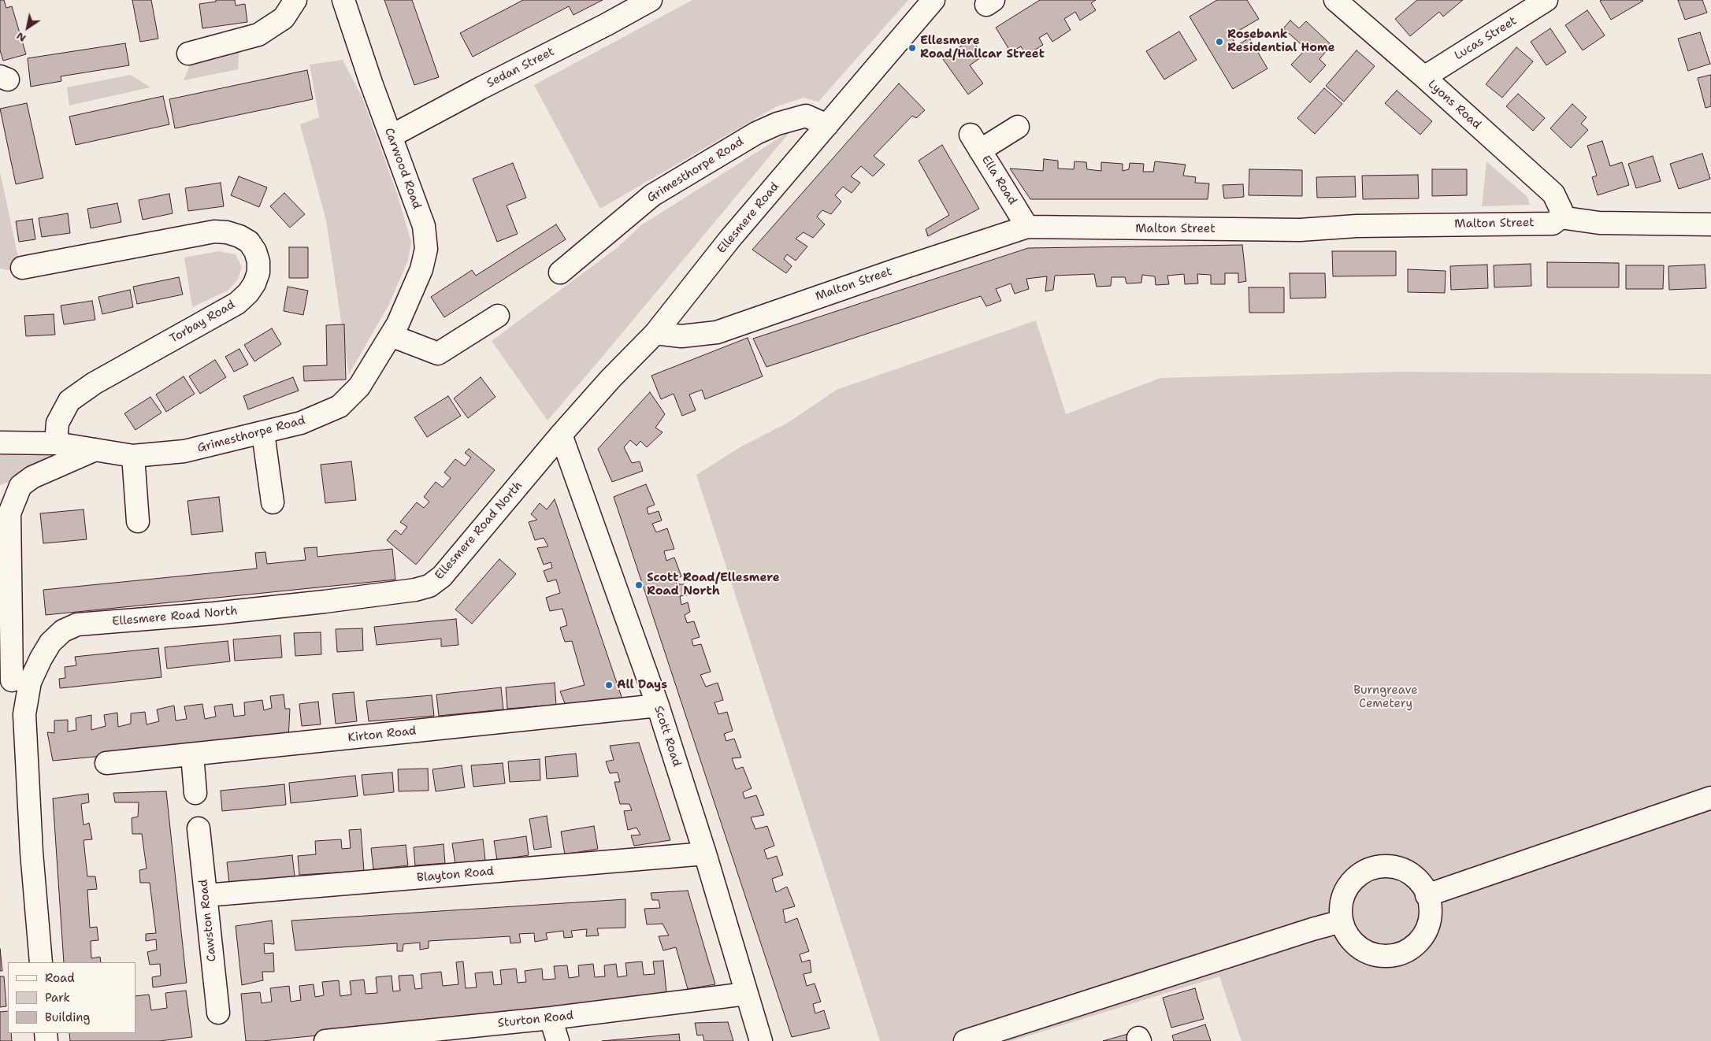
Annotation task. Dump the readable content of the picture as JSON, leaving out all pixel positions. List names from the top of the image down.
{
  "streets": {
    "street": [
      "Lucas Street",
      "Sedan Street",
      "Lyons Road",
      "Carwood Road",
      "Grimesthorpe Road",
      "Ella Road",
      "Ellesmere Road",
      "Malton Street",
      "Torbay Road",
      "Ellesmere Road North",
      "Kirton Road",
      "Scott Road",
      "Blayton Road",
      "Cawston Road",
      "Sturton Road"
    ]
  },
  "crossings": [
    ["Lucas Street", "Lyons Road"],
    ["Sedan Street", "Carwood Road"],
    ["Lyons Road", "Malton Street"],
    ["Carwood Road", "Grimesthorpe Road"],
    ["Grimesthorpe Road", "Ellesmere Road"],
    ["Grimesthorpe Road", "Torbay Road"],
    ["Ella Road", "Malton Street"],
    ["Ellesmere Road", "Malton Street"],
    ["Ellesmere Road", "Ellesmere Road North"],
    ["Ellesmere Road", "Scott Road"],
    ["Ellesmere Road North", "Scott Road"],
    ["Kirton Road", "Scott Road"],
    ["Scott Road", "Blayton Road"],
    ["Scott Road", "Sturton Road"],
    ["Blayton Road", "Cawston Road"]
  ],
  "parks": ["Burngreave Cemetery"],
  "places": [
    "Rosebank Residential Home",
    "Ellesmere Road/Hallcar Street",
    "Scott Road/Ellesmere Road North",
    "All Days"
  ],
  "legend": ["Road", "Park", "Building"],
  "north": "bottom left"
}
